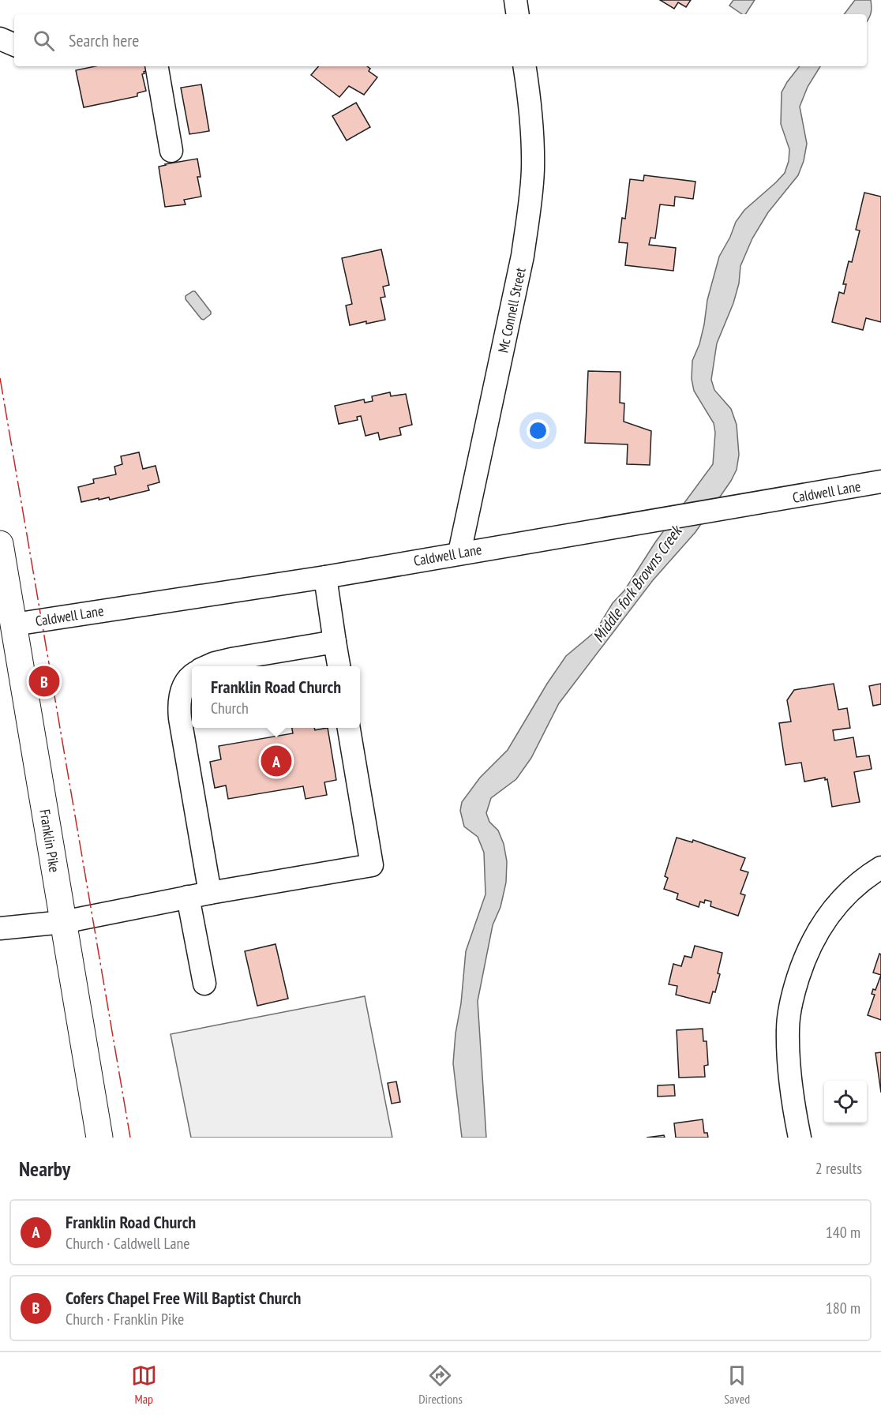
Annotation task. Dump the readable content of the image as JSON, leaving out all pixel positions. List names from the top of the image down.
{
  "streets": {
    "main road": ["Franklin Pike"],
    "street": ["Mc Connell Street", "Caldwell Lane"]
  },
  "crossings": [
    ["Mc Connell Street", "Caldwell Lane"],
    ["Caldwell Lane", "Franklin Pike"]
  ],
  "water": ["Middle fork Browns Creek"],
  "page": {
    "search": "Search here",
    "pins": ["B", "A"],
    "popup": ["Franklin Road Church", "Church"],
    "heading": ["Nearby", "2 results"],
    "list": [
      {
        "mark": "A",
        "name": "Franklin Road Church",
        "note": "Church · Caldwell Lane",
        "value": "140 m"
      },
      {
        "mark": "B",
        "name": "Cofers Chapel Free Will Baptist Church",
        "note": "Church · Franklin Pike",
        "value": "180 m"
      }
    ],
    "nav": ["Map", "Directions", "Saved"]
  }
}
